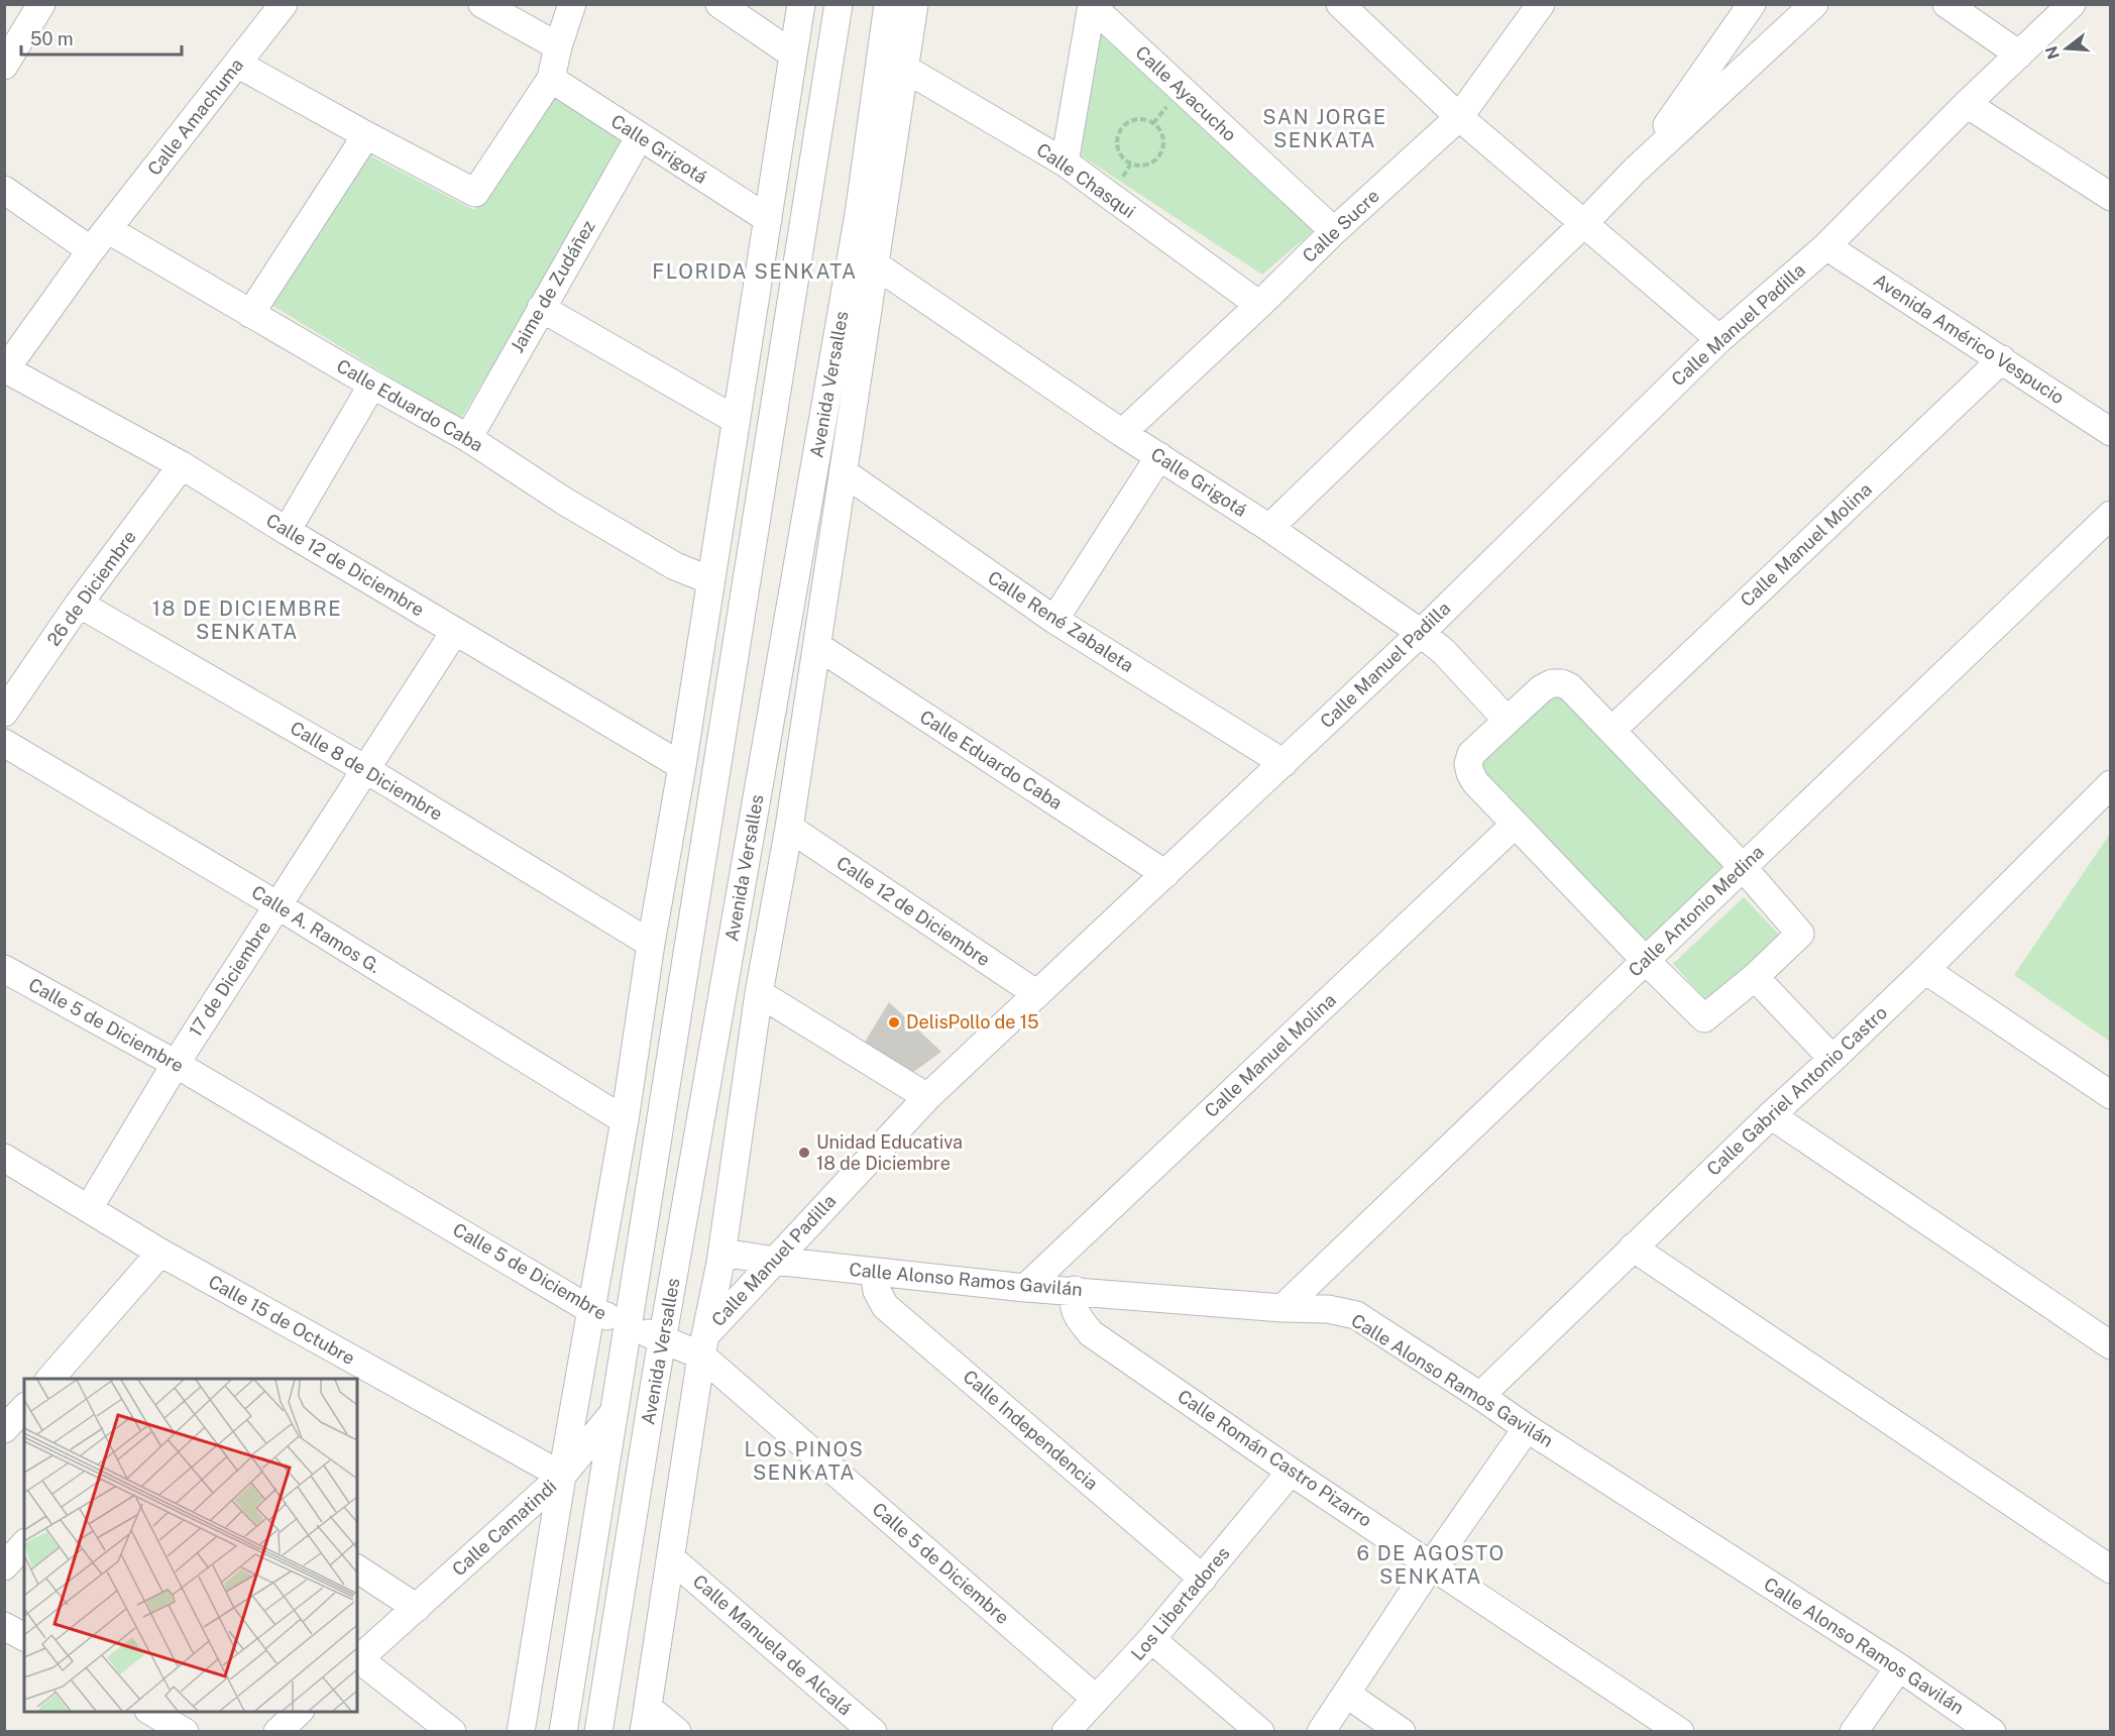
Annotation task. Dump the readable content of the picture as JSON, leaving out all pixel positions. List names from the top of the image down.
{
  "streets": {
    "street": [
      "Calle Ayacucho",
      "Calle Amachuma",
      "Calle Grigotá",
      "Calle Chasqui",
      "Calle Sucre",
      "Jaime de Zudáñez",
      "Calle Manuel Padilla",
      "Avenida Américo Vespucio",
      "Avenida Versalles",
      "Calle Eduardo Caba",
      "Calle Manuel Molina",
      "Calle 12 de Diciembre",
      "26 de Diciembre",
      "Calle René Zabaleta",
      "Calle 8 de Diciembre",
      "Calle Antonio Medina",
      "Calle A. Ramos G.",
      "17 de Diciembre",
      "Calle 5 de Diciembre",
      "Calle Gabriel Antonio Castro",
      "Calle Alonso Ramos Gavilán",
      "Calle 15 de Octubre",
      "Calle Independencia",
      "Calle Román Castro Pizarro",
      "Calle Camatindi",
      "Los Libertadores",
      "Calle Manuela de Alcalá"
    ]
  },
  "crossings": [
    ["Calle Ayacucho", "Calle Sucre"],
    ["Calle Amachuma", "Calle Eduardo Caba"],
    ["Calle Amachuma", "Calle 12 de Diciembre"],
    ["Calle Grigotá", "Calle Sucre"],
    ["Calle Grigotá", "Jaime de Zudáñez"],
    ["Calle Grigotá", "Calle Manuel Padilla"],
    ["Calle Grigotá", "Avenida Versalles"],
    ["Calle Chasqui", "Calle Sucre"],
    ["Calle Chasqui", "Avenida Versalles"],
    ["Jaime de Zudáñez", "Calle Eduardo Caba"],
    ["Calle Manuel Padilla", "Avenida Américo Vespucio"],
    ["Calle Manuel Padilla", "Avenida Versalles"],
    ["Calle Manuel Padilla", "Calle Eduardo Caba"],
    ["Calle Manuel Padilla", "Calle 12 de Diciembre"],
    ["Calle Manuel Padilla", "Calle René Zabaleta"],
    ["Calle Manuel Padilla", "Calle 5 de Diciembre"],
    ["Calle Manuel Padilla", "Calle Alonso Ramos Gavilán"],
    ["Avenida Américo Vespucio", "Calle Manuel Molina"],
    ["Avenida Versalles", "Calle Eduardo Caba"],
    ["Avenida Versalles", "Calle 12 de Diciembre"],
    ["Avenida Versalles", "Calle René Zabaleta"],
    ["Avenida Versalles", "Calle 5 de Diciembre"],
    ["Avenida Versalles", "Calle Alonso Ramos Gavilán"],
    ["Avenida Versalles", "Calle Camatindi"],
    ["Avenida Versalles", "Calle Manuela de Alcalá"],
    ["Calle Manuel Molina", "Calle Alonso Ramos Gavilán"],
    ["Calle 12 de Diciembre", "26 de Diciembre"],
    ["Calle 12 de Diciembre", "17 de Diciembre"],
    ["26 de Diciembre", "Calle 8 de Diciembre"],
    ["Calle 8 de Diciembre", "17 de Diciembre"],
    ["Calle Antonio Medina", "Calle Alonso Ramos Gavilán"],
    ["Calle A. Ramos G.", "17 de Diciembre"],
    ["17 de Diciembre", "Calle 5 de Diciembre"],
    ["17 de Diciembre", "Calle 15 de Octubre"],
    ["Calle 5 de Diciembre", "Los Libertadores"],
    ["Calle Gabriel Antonio Castro", "Calle Alonso Ramos Gavilán"],
    ["Calle Alonso Ramos Gavilán", "Calle Independencia"],
    ["Calle Alonso Ramos Gavilán", "Calle Román Castro Pizarro"],
    ["Calle 15 de Octubre", "Calle Camatindi"],
    ["Calle Independencia", "Los Libertadores"],
    ["Calle Román Castro Pizarro", "Los Libertadores"]
  ],
  "districts": [
    "SAN JORGE SENKATA",
    "FLORIDA SENKATA",
    "18 DE DICIEMBRE SENKATA",
    "LOS PINOS SENKATA",
    "6 DE AGOSTO SENKATA"
  ],
  "places": ["DelisPollo de 15", "Unidad Educativa 18 de Diciembre"],
  "scale_bar": "50 m",
  "north": "left"
}
